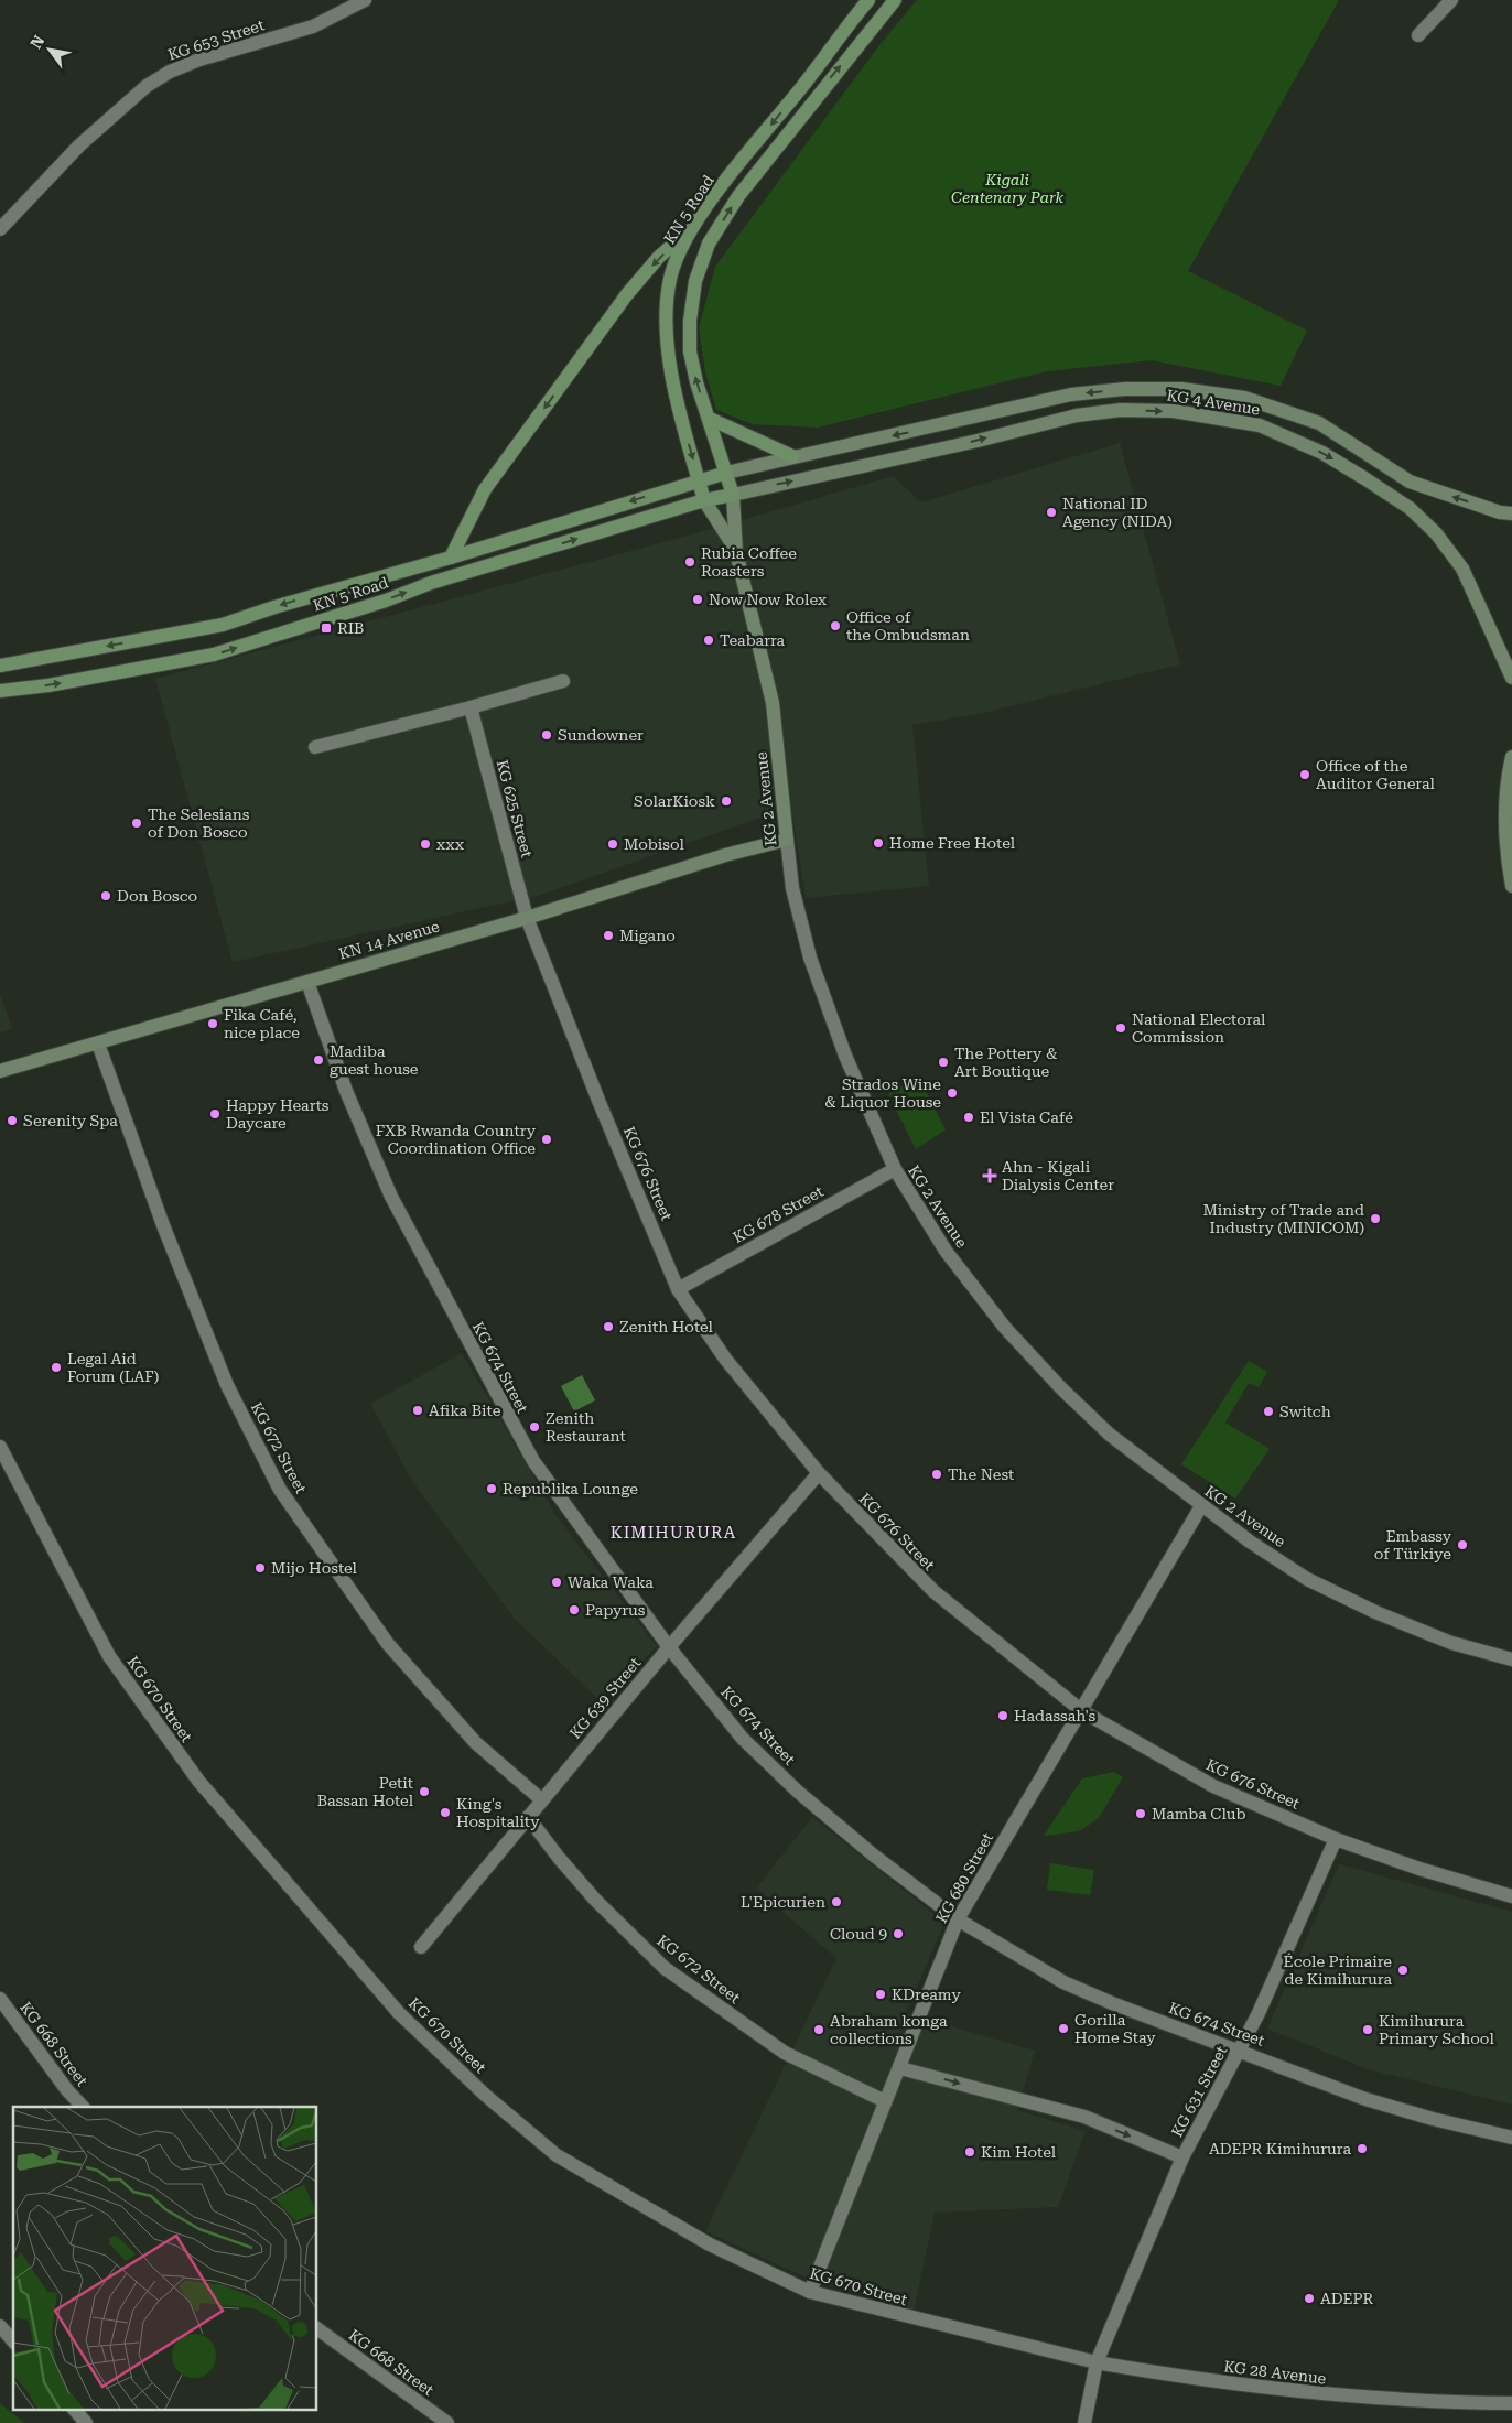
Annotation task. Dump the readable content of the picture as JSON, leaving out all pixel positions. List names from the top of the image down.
{
  "streets": {
    "main road": [
      "KN 5 Road",
      "KG 4 Avenue",
      "KG 2 Avenue",
      "KN 14 Avenue"
    ],
    "street": [
      "KG 653 Street",
      "KG 625 Street",
      "KG 676 Street",
      "KG 678 Street",
      "KG 674 Street",
      "KG 672 Street",
      "KG 639 Street",
      "KG 670 Street",
      "KG 680 Street",
      "KG 668 Street",
      "KG 631 Street",
      "KG 28 Avenue"
    ]
  },
  "crossings": [
    ["KN 5 Road", "KG 4 Avenue"],
    ["KN 5 Road", "KG 2 Avenue"],
    ["KG 4 Avenue", "KG 2 Avenue"],
    ["KG 2 Avenue", "KN 14 Avenue"],
    ["KG 2 Avenue", "KG 678 Street"],
    ["KG 2 Avenue", "KG 680 Street"],
    ["KG 625 Street", "KN 14 Avenue"],
    ["KG 625 Street", "KG 676 Street"],
    ["KN 14 Avenue", "KG 676 Street"],
    ["KN 14 Avenue", "KG 674 Street"],
    ["KN 14 Avenue", "KG 672 Street"],
    ["KG 676 Street", "KG 678 Street"],
    ["KG 676 Street", "KG 639 Street"],
    ["KG 676 Street", "KG 680 Street"],
    ["KG 676 Street", "KG 631 Street"],
    ["KG 674 Street", "KG 639 Street"],
    ["KG 674 Street", "KG 680 Street"],
    ["KG 674 Street", "KG 631 Street"],
    ["KG 672 Street", "KG 639 Street"],
    ["KG 672 Street", "KG 680 Street"],
    ["KG 670 Street", "KG 680 Street"],
    ["KG 670 Street", "KG 631 Street"],
    ["KG 670 Street", "KG 28 Avenue"],
    ["KG 631 Street", "KG 28 Avenue"]
  ],
  "districts": ["KIMIHURURA"],
  "parks": ["Kigali Centenary Park"],
  "places": {
    "other": [
      "National ID Agency (NIDA)",
      "Rubia Coffee Roasters",
      "Now Now Rolex",
      "Office of the Ombudsman",
      "Teabarra",
      "Sundowner",
      "Office of the Auditor General",
      "SolarKiosk",
      "The Selesians of Don Bosco",
      "Home Free Hotel",
      "xxx",
      "Mobisol",
      "Don Bosco",
      "Migano",
      "Fika Café, nice place",
      "National Electoral Commission",
      "Madiba guest house",
      "The Pottery & Art Boutique",
      "Strados Wine & Liquor House",
      "Happy Hearts Daycare",
      "El Vista Café",
      "Serenity Spa",
      "FXB Rwanda Country Coordination Office",
      "Ministry of Trade and Industry (MINICOM)",
      "Zenith Hotel",
      "Legal Aid Forum (LAF)",
      "Afika Bite",
      "Switch",
      "Zenith Restaurant",
      "The Nest",
      "Republika Lounge",
      "Embassy of Türkiye",
      "Mijo Hostel",
      "Waka Waka",
      "Papyrus",
      "Hadassah's",
      "Petit Bassan Hotel",
      "King's Hospitality",
      "Mamba Club",
      "L'Epicurien",
      "Cloud 9",
      "École Primaire de Kimihurura",
      "KDreamy",
      "Gorilla Home Stay",
      "Abraham konga collections",
      "Kimihurura Primary School",
      "ADEPR Kimihurura",
      "Kim Hotel",
      "ADEPR"
    ],
    "transit": ["RIB"],
    "health": ["Ahn - Kigali Dialysis Center"]
  },
  "north": "top left"
}
